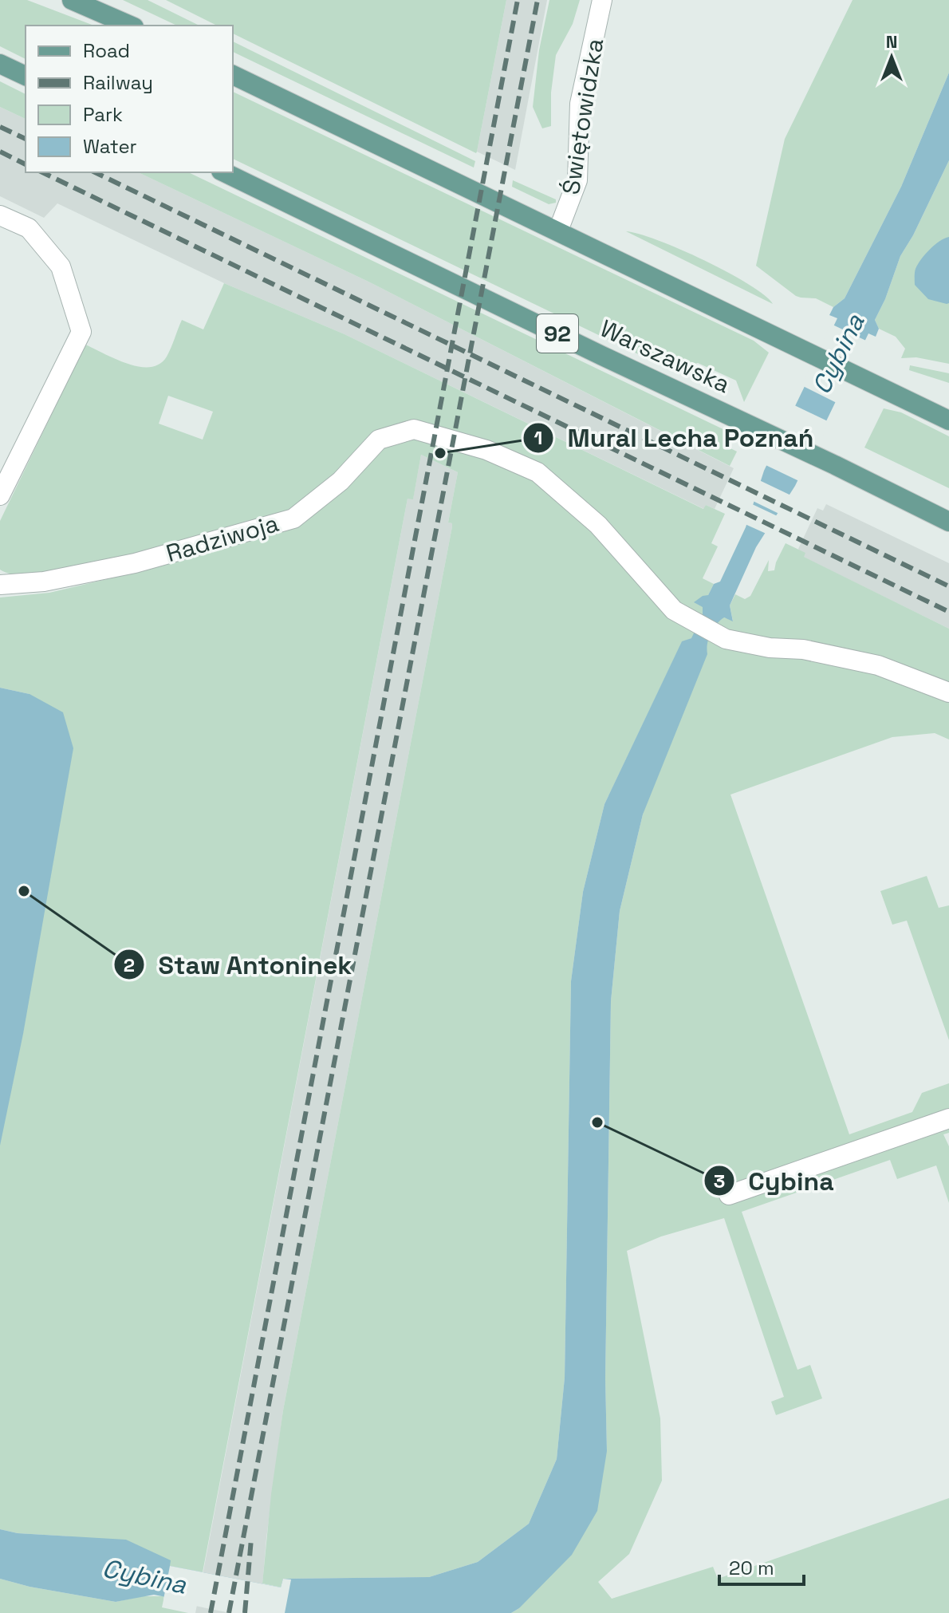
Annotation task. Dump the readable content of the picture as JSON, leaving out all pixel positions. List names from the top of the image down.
{
  "streets": {
    "main road": ["92", "Warszawska"],
    "street": ["Świętowidzka", "Radziwoja"]
  },
  "water": ["Cybina"],
  "places": ["Mural Lecha Poznań", "Staw Antoninek", "Cybina"],
  "legend": [
    "Road",
    "Railway",
    "Park",
    "Water"
  ],
  "scale_bar": "20 m",
  "north": "top"
}
